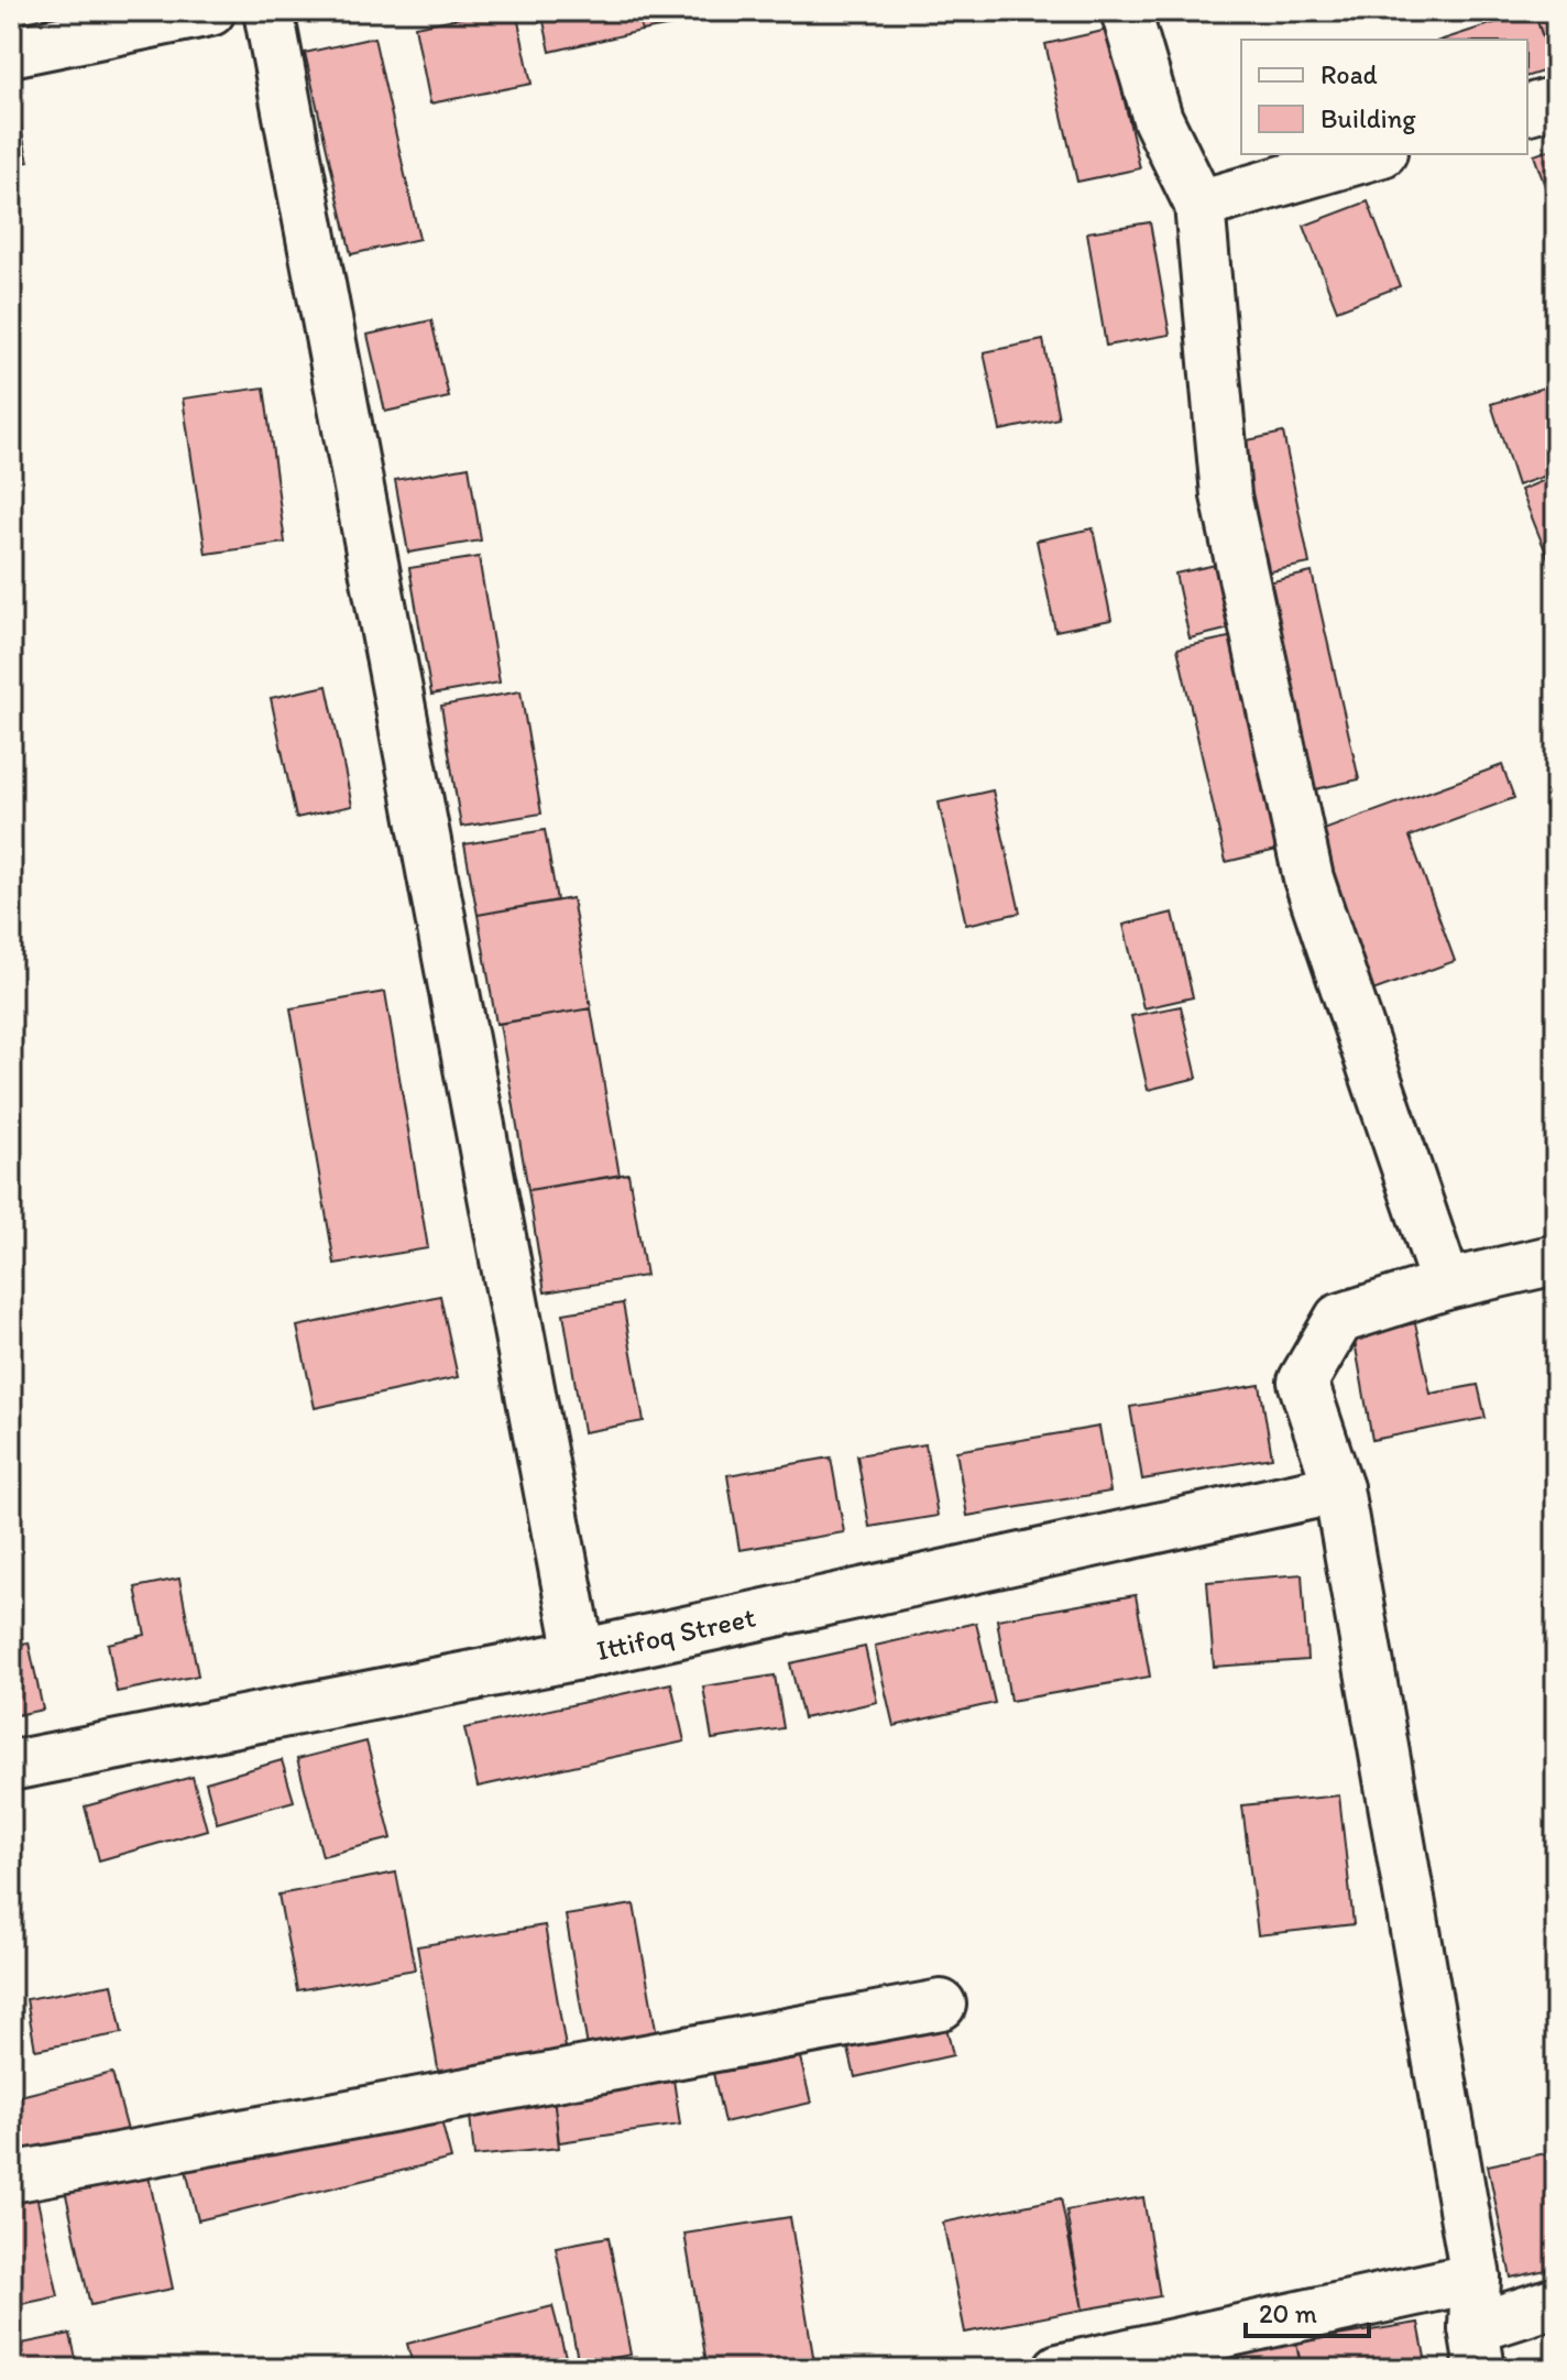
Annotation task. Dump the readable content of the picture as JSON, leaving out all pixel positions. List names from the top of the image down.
{
  "streets": {
    "street": ["Ittifoq Street"]
  },
  "legend": ["Road", "Building"],
  "scale_bar": "20 m"
}
